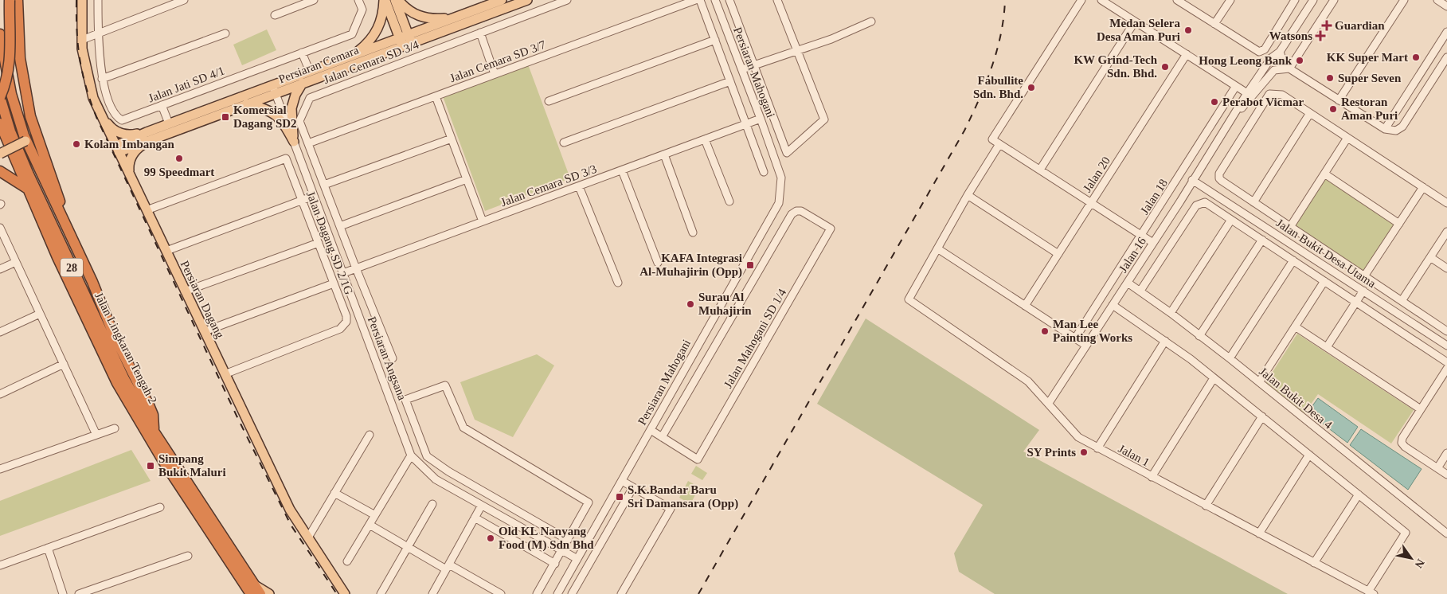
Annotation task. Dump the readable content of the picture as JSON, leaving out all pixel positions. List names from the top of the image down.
{
  "streets": {
    "highway": ["28", "Jalan Lingkaran Tengah 2"],
    "main road": ["Persiaran Cemara", "Persiaran Dagang"],
    "street": [
      "Jalan Cemara SD 3/7",
      "Jalan Cemara SD 3/4",
      "Persiaran Mahogani",
      "Jalan Jati SD 4/1",
      "Jalan 20",
      "Jalan Cemara SD 3/3",
      "Jalan 18",
      "Jalan Dagang SD 2/1G",
      "Jalan Bukit Desa Utama",
      "Jalan 16",
      "Jalan Mahogani SD 1/4",
      "Persiaran Angsana",
      "Jalan Bukit Desa 4",
      "Jalan 1"
    ]
  },
  "crossings": [
    ["Jalan Cemara SD 3/7", "Jalan Cemara SD 3/4"],
    ["Jalan Cemara SD 3/4", "Jalan Cemara SD 3/3"],
    ["Persiaran Cemara", "Persiaran Dagang"],
    ["Persiaran Cemara", "Persiaran Angsana"],
    ["Persiaran Mahogani", "Jalan Cemara SD 3/3"],
    ["Persiaran Mahogani", "Persiaran Angsana"],
    ["Jalan Cemara SD 3/3", "Persiaran Angsana"],
    ["Jalan Dagang SD 2/1G", "Persiaran Dagang"],
    ["Jalan Bukit Desa Utama", "Jalan 16"],
    ["Jalan Bukit Desa Utama", "Jalan Bukit Desa 4"],
    ["Jalan 16", "Jalan Bukit Desa 4"],
    ["Jalan 16", "Jalan 1"]
  ],
  "places": {
    "health": ["Guardian", "Watsons"],
    "other": [
      "Medan Selera Desa Aman Puri",
      "KK Super Mart",
      "Hong Leong Bank",
      "KW Grind-Tech Sdn. Bhd.",
      "Super Seven",
      "Fabullite Sdn. Bhd.",
      "Perabot Vicmar",
      "Restoran Aman Puri",
      "Kolam Imbangan",
      "99 Speedmart",
      "Surau Al Muhajirin",
      "Man Lee Painting Works",
      "SY Prints",
      "Old KL Nanyang Food (M) Sdn Bhd"
    ],
    "transit": [
      "Komersial Dagang SD2",
      "KAFA Integrasi Al-Muhajirin (Opp)",
      "Simpang Bukit Maluri",
      "S.K.Bandar Baru Sri Damansara (Opp)"
    ]
  },
  "north": "bottom right"
}
